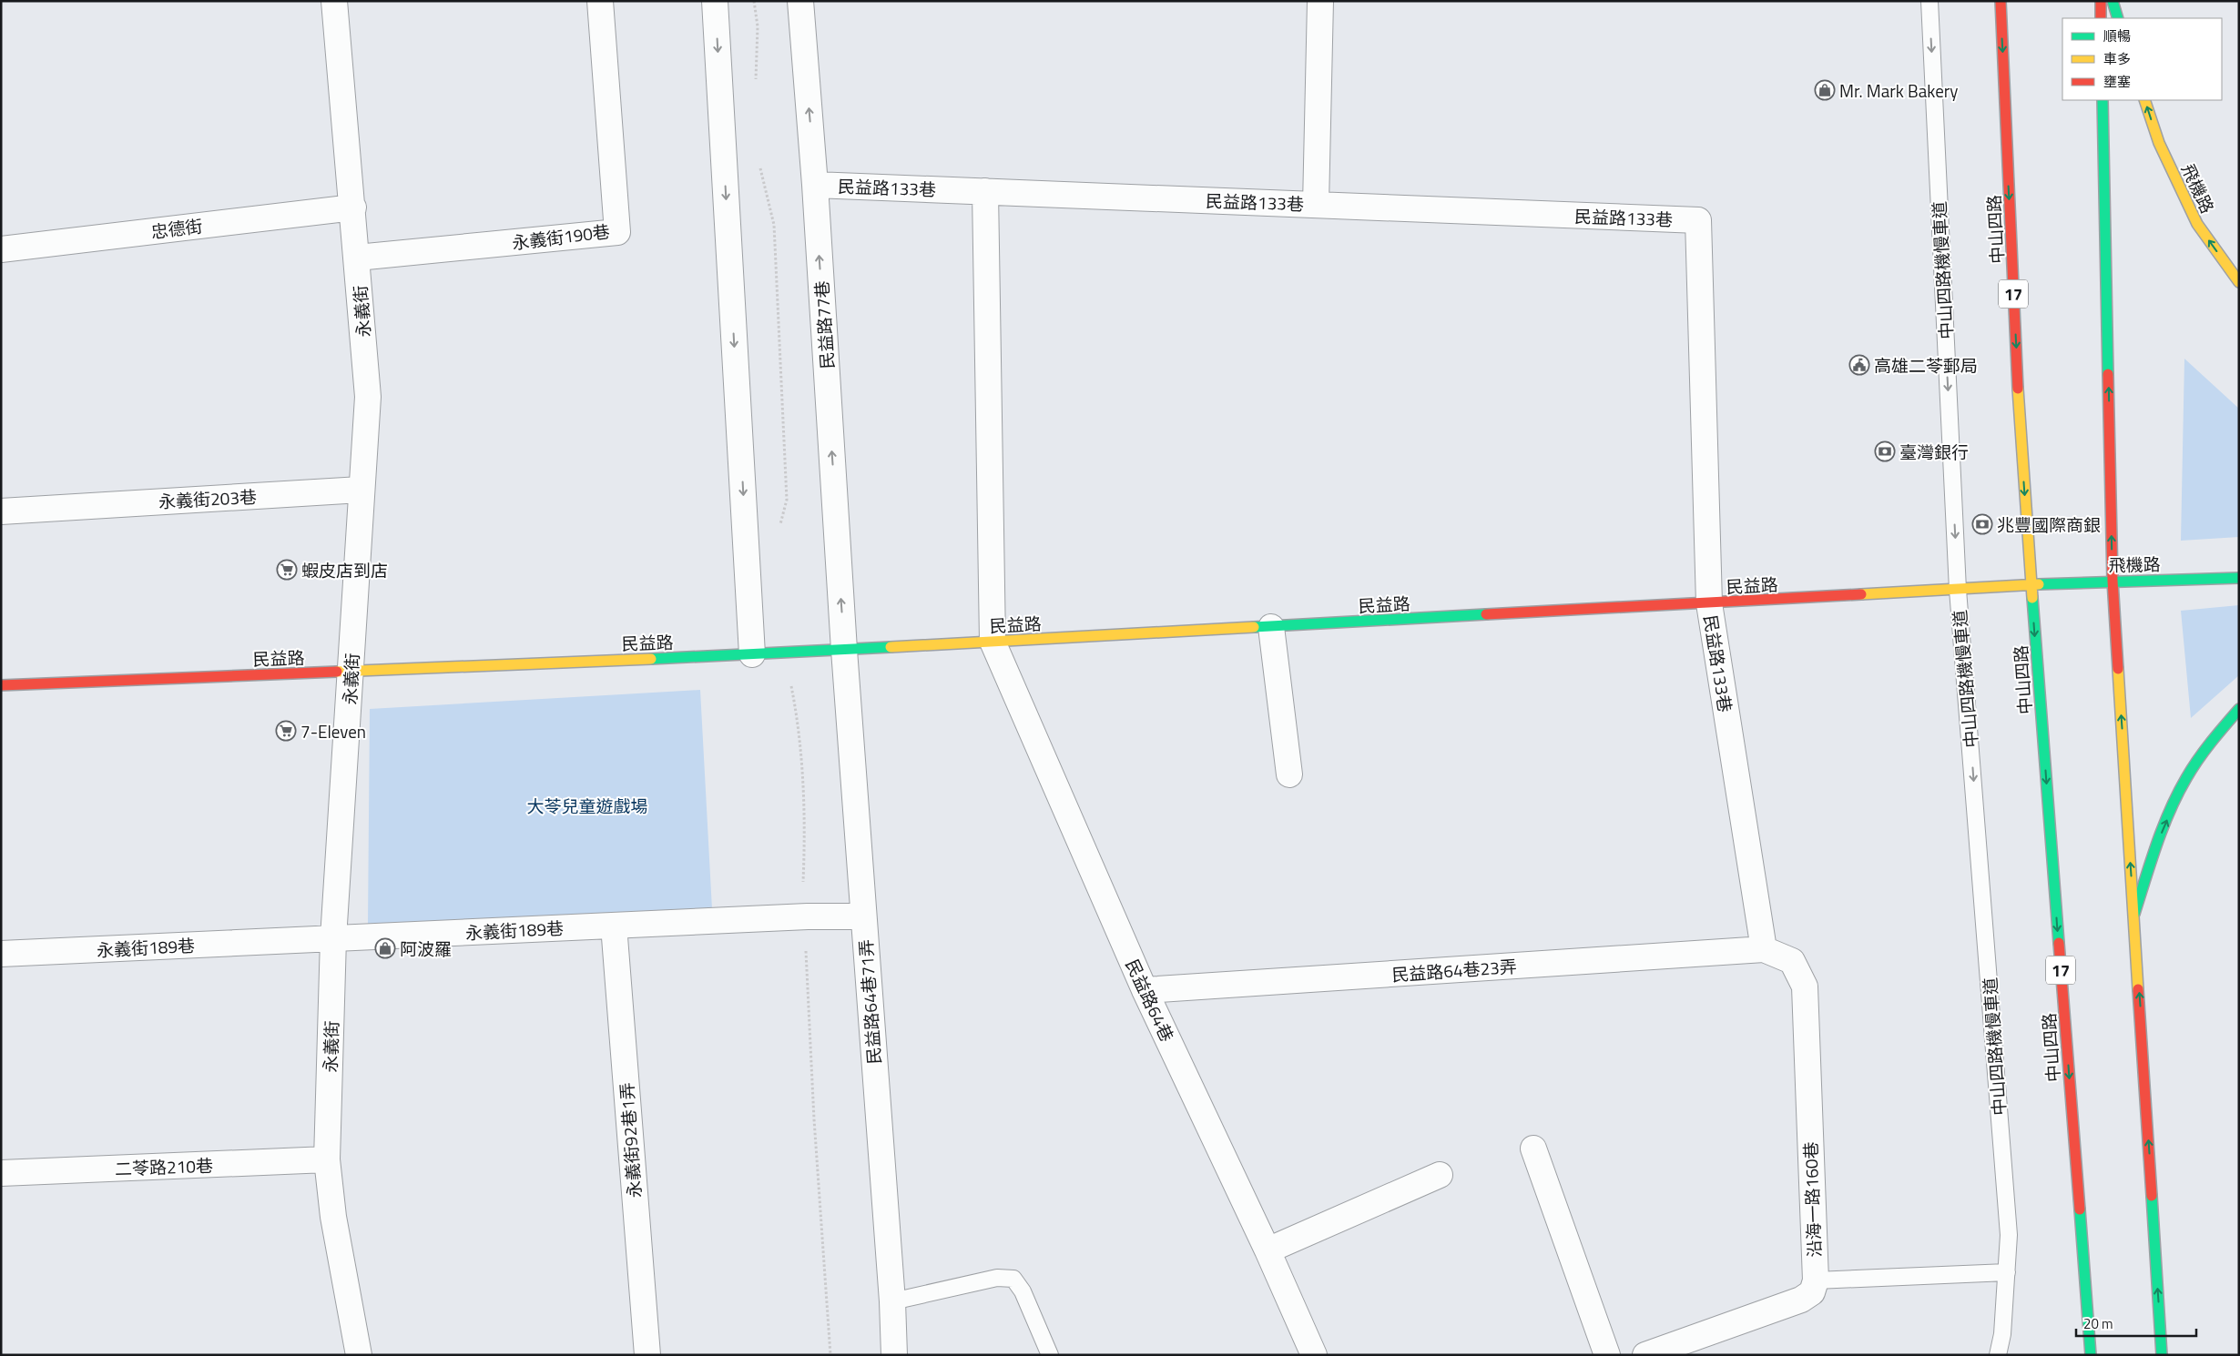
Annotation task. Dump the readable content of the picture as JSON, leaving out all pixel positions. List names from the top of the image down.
{
  "streets": {
    "street": [
      "民益路133巷",
      "飛機路",
      "忠德街",
      "中山四路",
      "永義街190巷",
      "17",
      "永義街",
      "民益路77巷",
      "永義街203巷",
      "民益路",
      "永義街189巷",
      "民益路64巷23弄",
      "民益路64巷",
      "民益路64巷71弄",
      "永義街92巷1弄",
      "二苓路210巷",
      "沿海一路160巷"
    ],
    "lane": ["中山四路機慢車道"]
  },
  "crossings": [
    ["民益路133巷", "民益路77巷"],
    ["民益路133巷", "民益路"],
    ["民益路133巷", "民益路64巷23弄"],
    ["民益路133巷", "沿海一路160巷"],
    ["飛機路", "中山四路"],
    ["飛機路", "民益路"],
    ["忠德街", "永義街"],
    ["中山四路", "民益路"],
    ["永義街190巷", "永義街"],
    ["中山四路機慢車道", "民益路"],
    ["永義街", "永義街203巷"],
    ["永義街", "民益路"],
    ["永義街", "永義街189巷"],
    ["永義街", "二苓路210巷"],
    ["民益路77巷", "民益路"],
    ["民益路77巷", "民益路64巷71弄"],
    ["民益路", "民益路64巷"],
    ["民益路", "民益路64巷71弄"],
    ["永義街189巷", "民益路64巷71弄"],
    ["永義街189巷", "永義街92巷1弄"],
    ["民益路64巷23弄", "民益路64巷"],
    ["民益路64巷23弄", "沿海一路160巷"]
  ],
  "one_way": ["飛機路", "中山四路機慢車道"],
  "parks": ["大苓兒童遊戲場"],
  "places": {
    "shop": ["Mr. Mark Bakery", "阿波羅"],
    "public building": ["高雄二苓郵局"],
    "bank": ["臺灣銀行", "兆豐國際商銀"],
    "supermarket": ["蝦皮店到店", "7-Eleven"]
  },
  "legend": ["順暢", "車多", "壅塞"],
  "scale_bar": "20 m"
}
